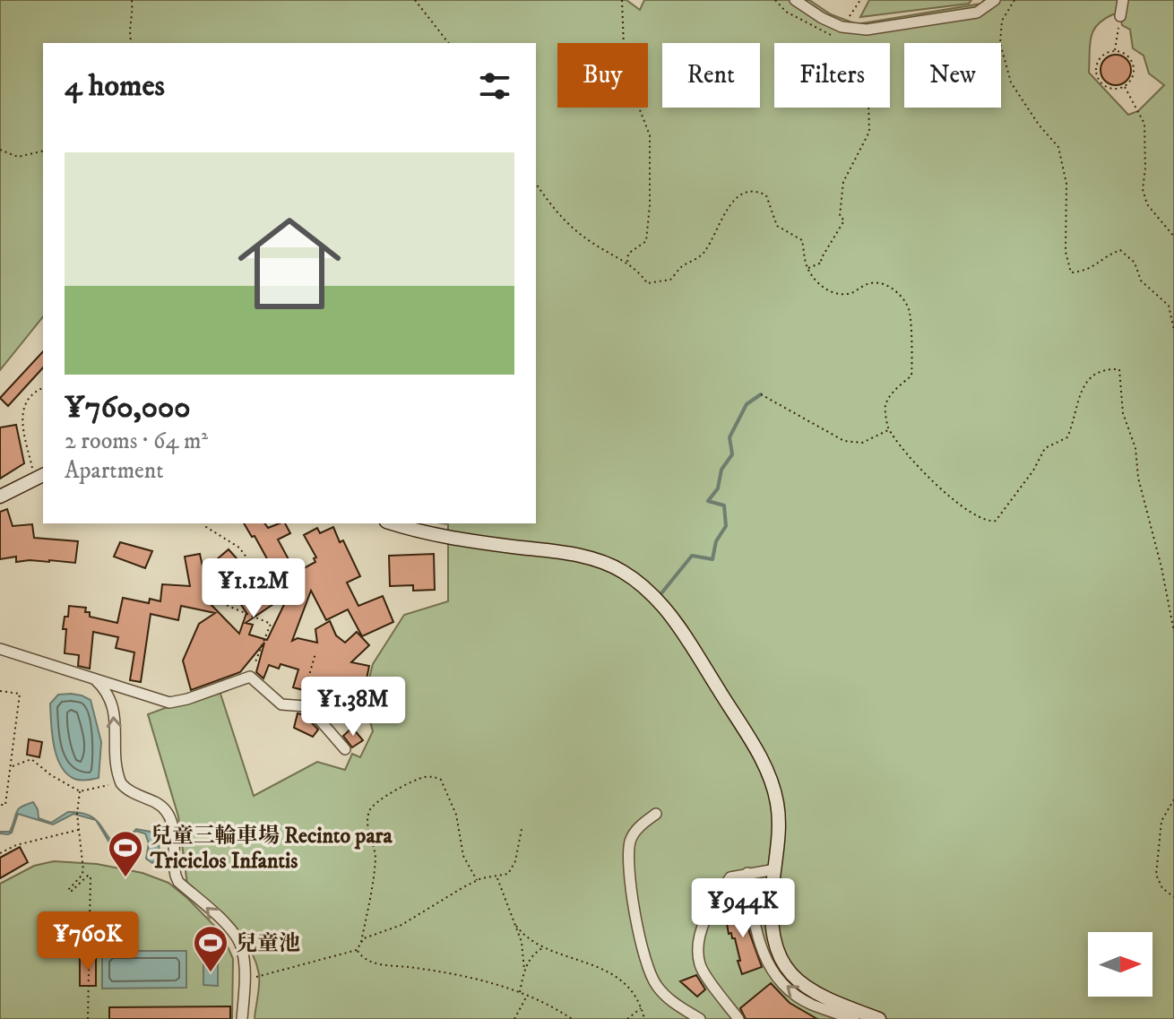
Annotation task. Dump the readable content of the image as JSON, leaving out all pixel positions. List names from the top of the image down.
{
  "places": {
    "sports": ["兒童三輪車場 Recinto para Triciclos Infantis", "兒童池"]
  },
  "north": "right",
  "page": {
    "chip": [
      "Buy",
      "Rent",
      "Filters",
      "New"
    ],
    "heading": "4 homes",
    "list": [
      {
        "name": "¥760,000",
        "note": "2 rooms · 64 m² · Apartment"
      }
    ],
    "price": [
      "¥1.12M",
      "¥1.38M",
      "¥944K",
      "¥760K"
    ]
  }
}
